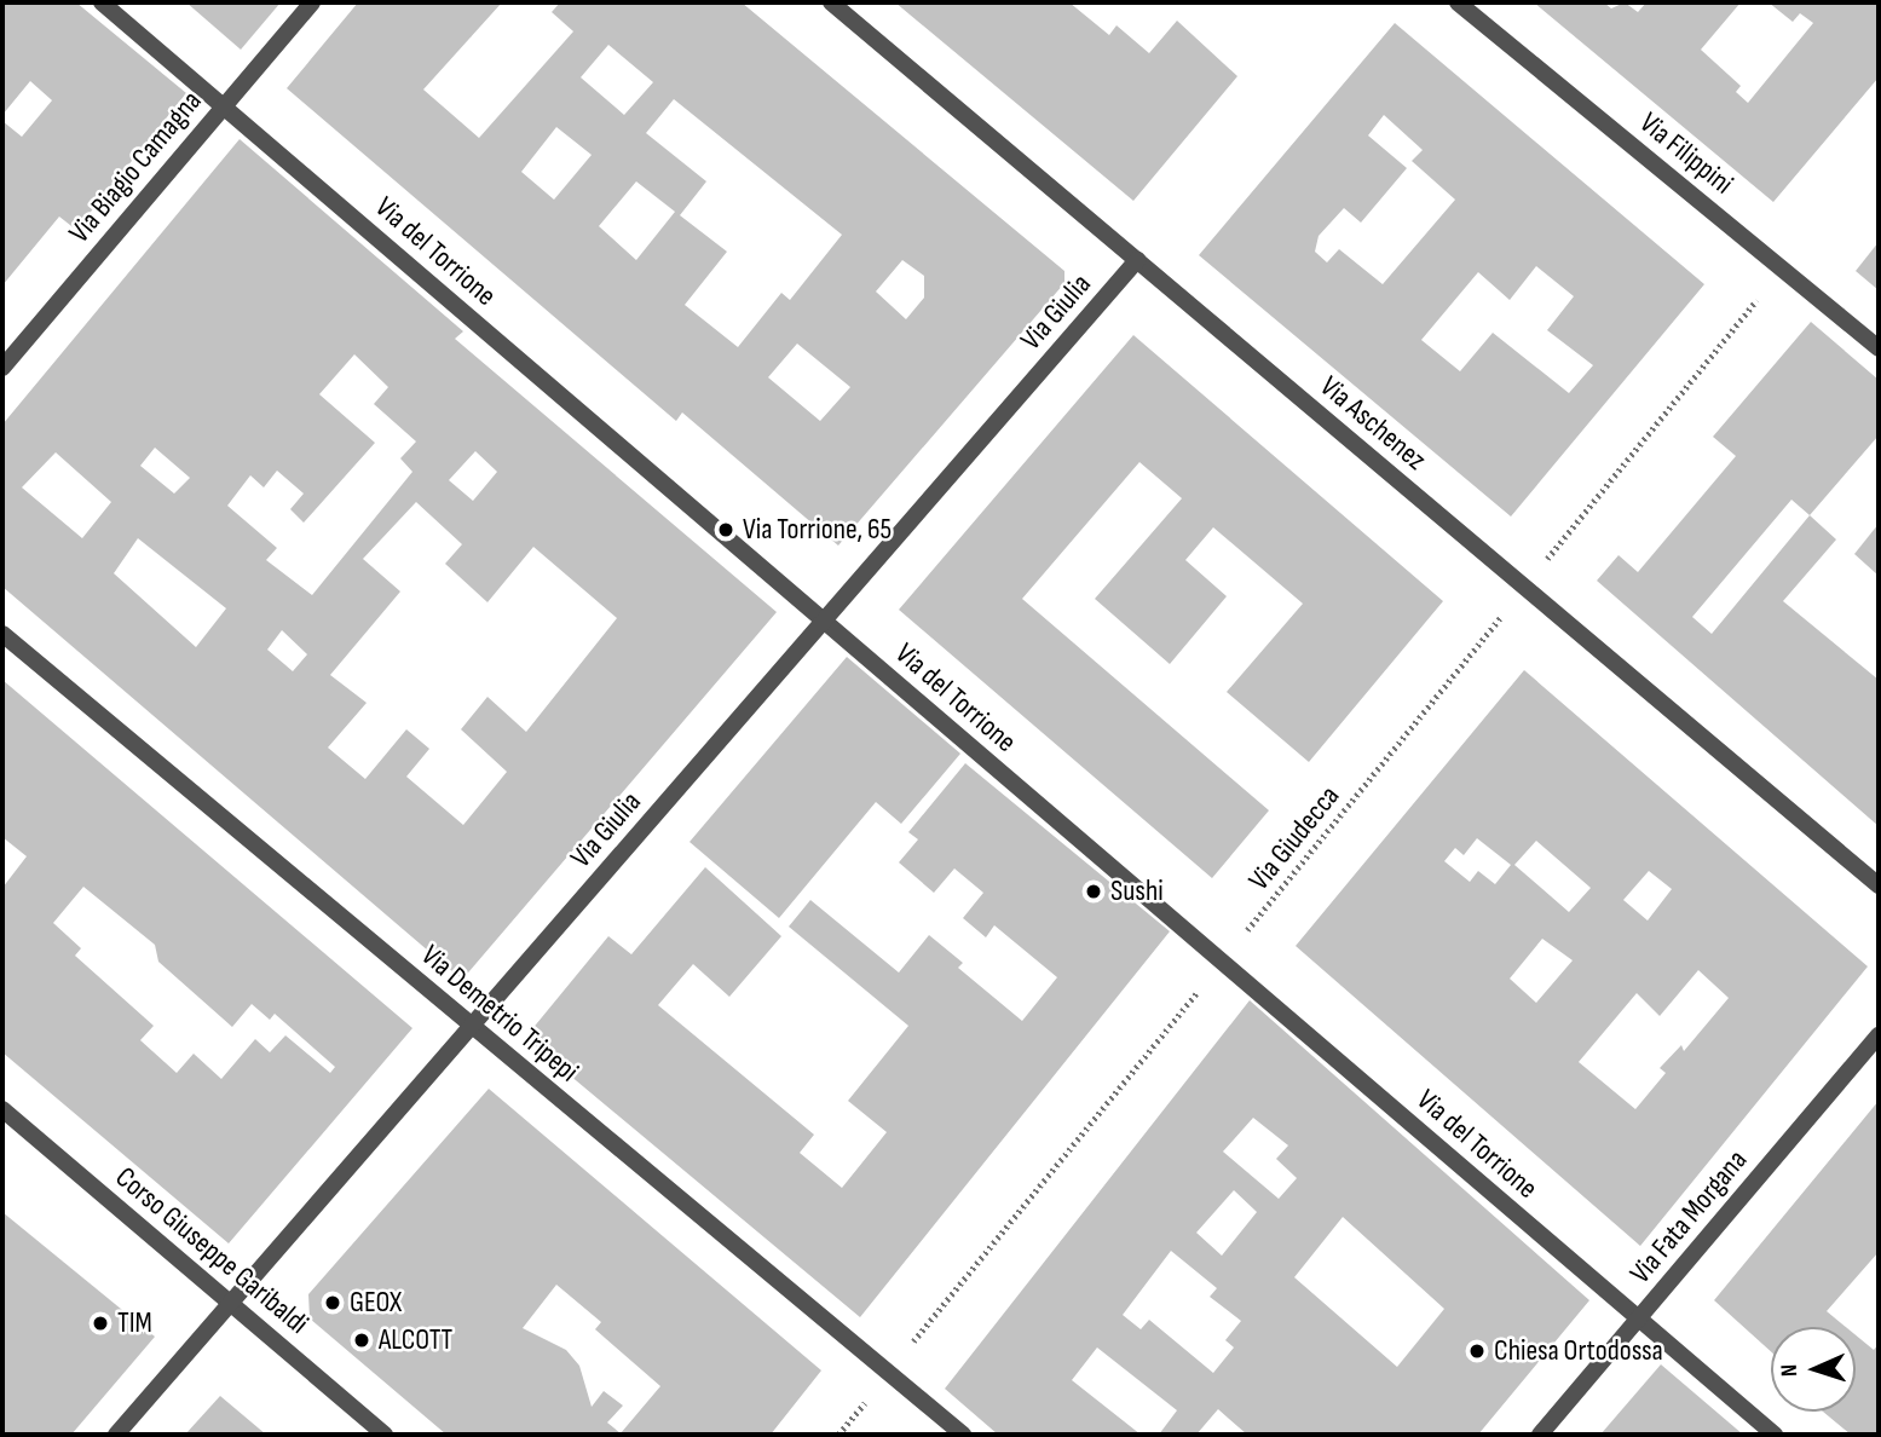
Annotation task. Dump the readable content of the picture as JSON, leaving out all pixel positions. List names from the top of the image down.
{
  "streets": {
    "street": [
      "Via Filippini",
      "Via Biagio Camagna",
      "Via del Torrione",
      "Via Giulia",
      "Via Aschenez",
      "Via Demetrio Tripepi",
      "Via Fata Morgana",
      "Corso Giuseppe Garibaldi"
    ],
    "path": ["Via Giudecca"]
  },
  "crossings": [
    ["Via Filippini", "Via Giudecca"],
    ["Via Biagio Camagna", "Via del Torrione"],
    ["Via del Torrione", "Via Giulia"],
    ["Via del Torrione", "Via Giudecca"],
    ["Via del Torrione", "Via Fata Morgana"],
    ["Via Giulia", "Via Aschenez"],
    ["Via Giulia", "Via Demetrio Tripepi"],
    ["Via Giulia", "Corso Giuseppe Garibaldi"],
    ["Via Aschenez", "Via Giudecca"],
    ["Via Giudecca", "Via Demetrio Tripepi"]
  ],
  "places": [
    "Via Torrione, 65",
    "Sushi",
    "GEOX",
    "TIM",
    "ALCOTT",
    "Chiesa Ortodossa"
  ],
  "north": "left"
}
